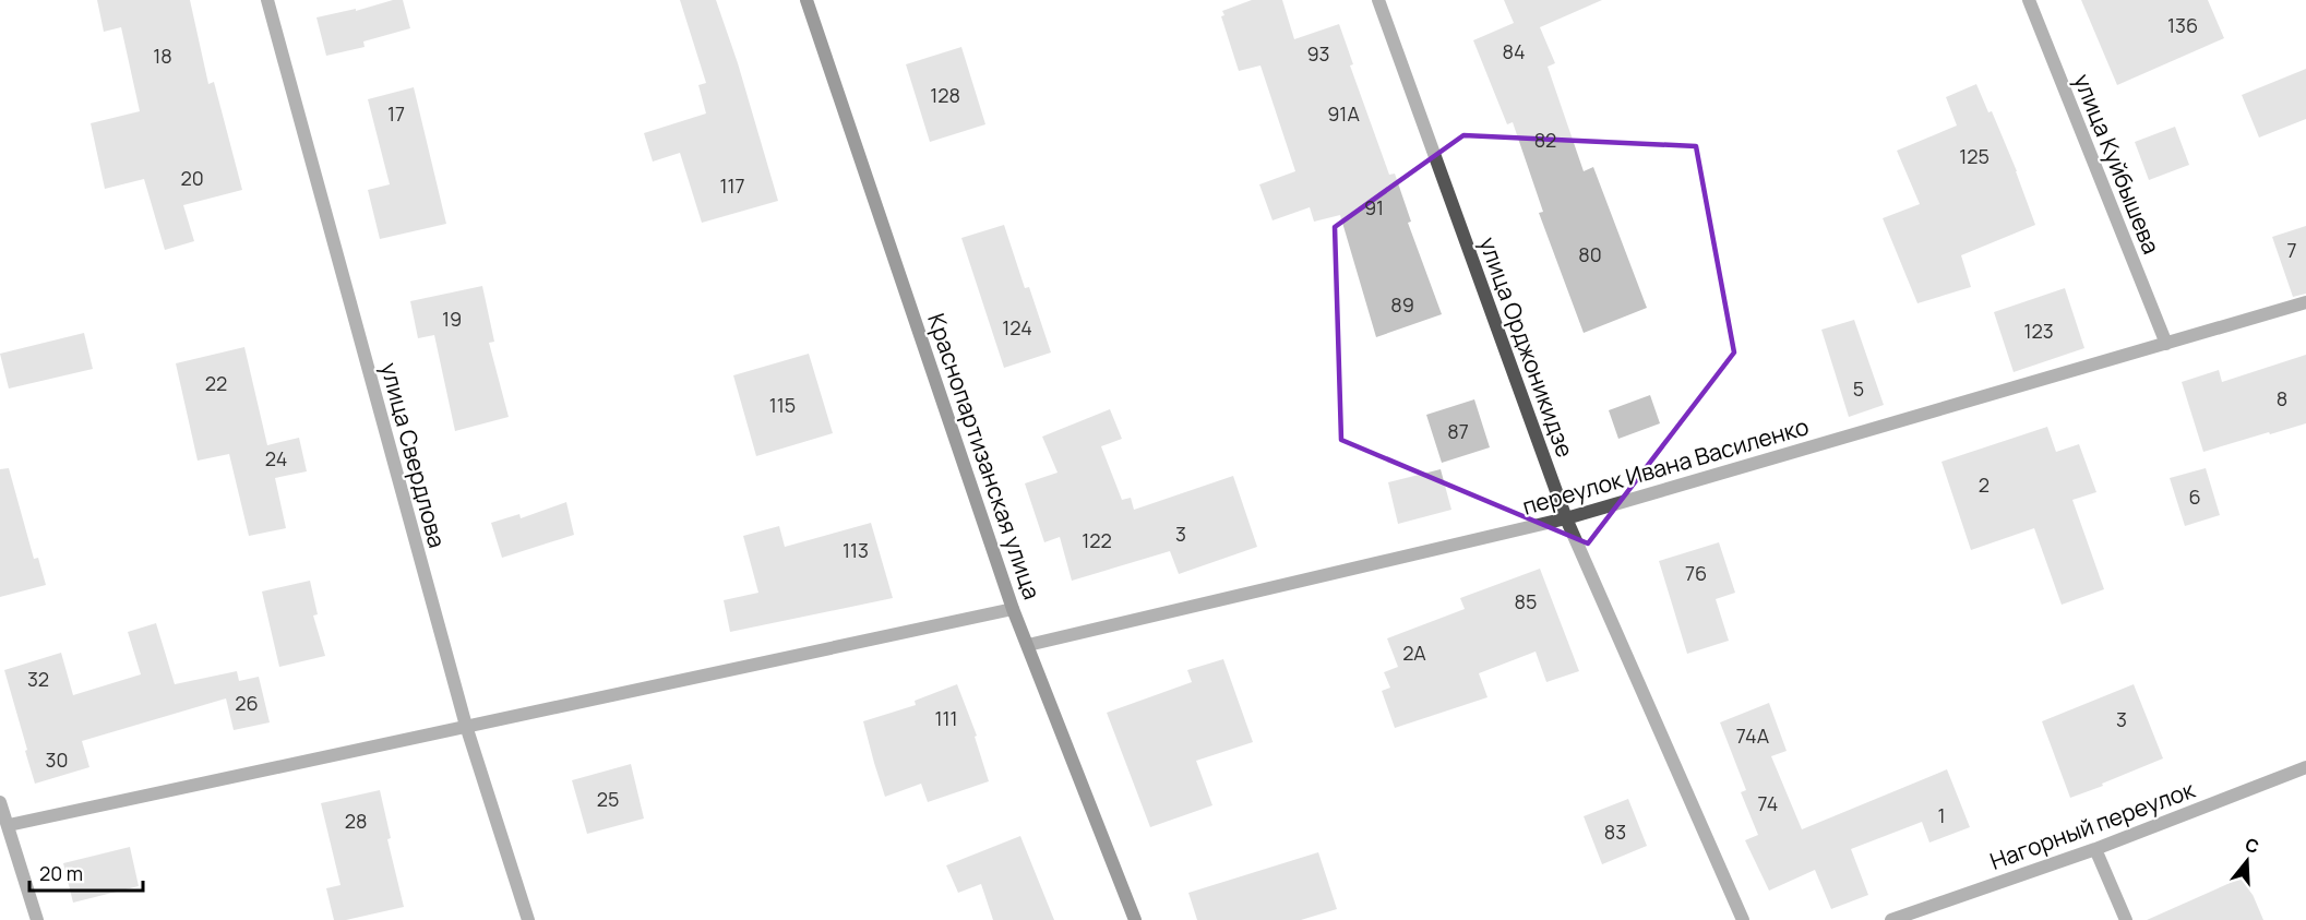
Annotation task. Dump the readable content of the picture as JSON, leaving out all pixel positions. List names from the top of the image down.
{
  "streets": {
    "street": [
      "улица Куйбышева",
      "улица Орджоникидзе",
      "улица Свердлова",
      "Краснопартизанская улица",
      "переулок Ивана Василенко",
      "Нагорный переулок"
    ]
  },
  "crossings": [
    ["улица Куйбышева", "переулок Ивана Василенко"],
    ["улица Орджоникидзе", "переулок Ивана Василенко"],
    ["Краснопартизанская улица", "переулок Ивана Василенко"]
  ],
  "house_numbers": [
    "136",
    "84",
    "93",
    "18",
    "128",
    "17",
    "91А",
    "82",
    "125",
    "20",
    "117",
    "91",
    "7",
    "80",
    "89",
    "19",
    "124",
    "123",
    "22",
    "5",
    "8",
    "115",
    "87",
    "24",
    "2",
    "6",
    "3",
    "122",
    "113",
    "76",
    "85",
    "2А",
    "32",
    "26",
    "111",
    "3",
    "74А",
    "30",
    "25",
    "74",
    "1",
    "28",
    "83"
  ],
  "scale_bar": "20 m",
  "north": "top"
}
